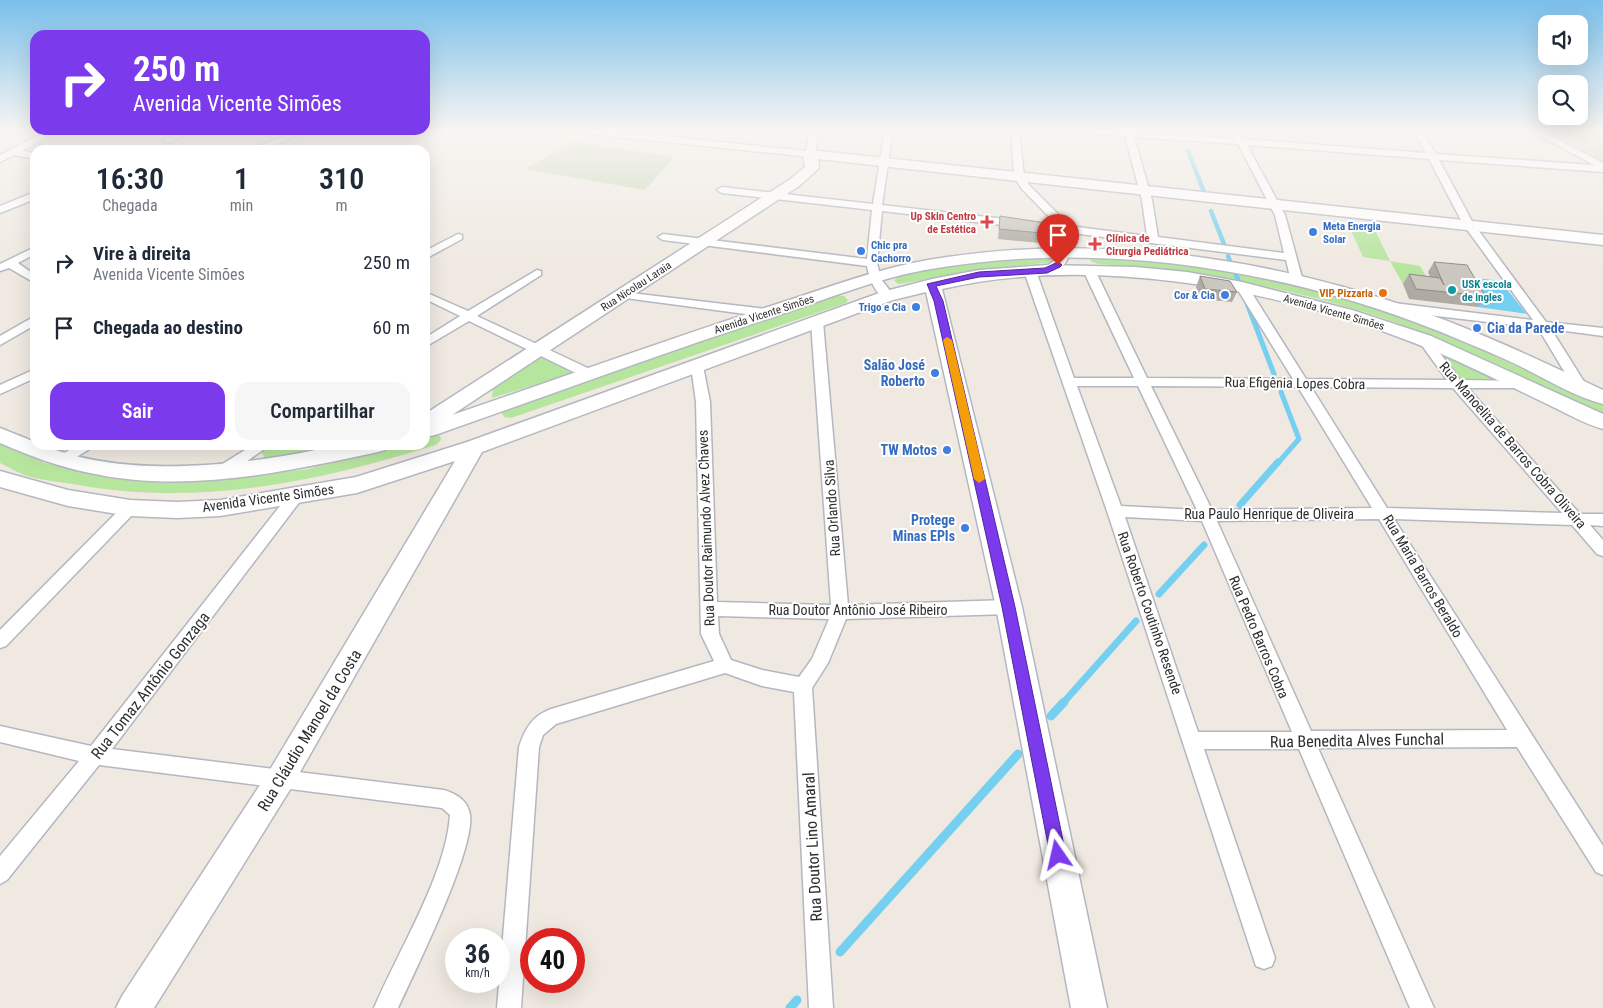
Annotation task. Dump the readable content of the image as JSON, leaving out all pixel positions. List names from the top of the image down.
{
  "streets": {
    "main road": ["Rua Nicolau Laraia", "Avenida Vicente Simões", "Rua Cláudio Manoel da Costa"],
    "street": [
      "Rua Efigênia Lopes Cobra",
      "Rua Manoelita de Barros Cobra Oliveira",
      "Rua Orlando Silva",
      "Rua Paulo Henrique de Oliveira",
      "Rua Doutor Raimundo Alvez Chaves",
      "Rua Maria Barros Beraldo",
      "Rua Doutor Antônio José Ribeiro",
      "Rua Roberto Coutinho Resende",
      "Rua Pedro Barros Cobra",
      "Rua Tomaz Antônio Gonzaga",
      "Rua Benedita Alves Funchal",
      "Rua Doutor Lino Amaral"
    ]
  },
  "crossings": [
    ["Avenida Vicente Simões", "Rua Efigênia Lopes Cobra"],
    ["Avenida Vicente Simões", "Rua Manoelita de Barros Cobra Oliveira"],
    ["Avenida Vicente Simões", "Rua Orlando Silva"],
    ["Avenida Vicente Simões", "Rua Doutor Raimundo Alvez Chaves"],
    ["Avenida Vicente Simões", "Rua Maria Barros Beraldo"],
    ["Avenida Vicente Simões", "Rua Roberto Coutinho Resende"],
    ["Avenida Vicente Simões", "Rua Pedro Barros Cobra"],
    ["Avenida Vicente Simões", "Rua Tomaz Antônio Gonzaga"],
    ["Avenida Vicente Simões", "Rua Cláudio Manoel da Costa"],
    ["Rua Efigênia Lopes Cobra", "Rua Manoelita de Barros Cobra Oliveira"],
    ["Rua Efigênia Lopes Cobra", "Rua Maria Barros Beraldo"],
    ["Rua Efigênia Lopes Cobra", "Rua Roberto Coutinho Resende"],
    ["Rua Efigênia Lopes Cobra", "Rua Pedro Barros Cobra"],
    ["Rua Manoelita de Barros Cobra Oliveira", "Rua Paulo Henrique de Oliveira"],
    ["Rua Orlando Silva", "Rua Doutor Antônio José Ribeiro"],
    ["Rua Orlando Silva", "Rua Doutor Lino Amaral"],
    ["Rua Paulo Henrique de Oliveira", "Rua Maria Barros Beraldo"],
    ["Rua Paulo Henrique de Oliveira", "Rua Roberto Coutinho Resende"],
    ["Rua Paulo Henrique de Oliveira", "Rua Pedro Barros Cobra"],
    ["Rua Doutor Raimundo Alvez Chaves", "Rua Doutor Antônio José Ribeiro"],
    ["Rua Maria Barros Beraldo", "Rua Benedita Alves Funchal"],
    ["Rua Roberto Coutinho Resende", "Rua Benedita Alves Funchal"],
    ["Rua Pedro Barros Cobra", "Rua Benedita Alves Funchal"]
  ],
  "places": {
    "health": ["Up Skin Centro de Estética", "Clínica de Cirurgia Pediátrica"],
    "other": [
      "Meta Energia Solar",
      "Chic pra Cachorro",
      "USK escola de ingles",
      "VIP Pizzaria",
      "Cor & Cia",
      "Trigo e Cia",
      "Cia da Parede",
      "Salão José Roberto",
      "TW Motos",
      "Protege Minas EPIs"
    ]
  },
  "page": {
    "turn": ["250 m", "Avenida Vicente Simões"],
    "eta": [
      "16:30",
      "Chegada",
      "1",
      "min",
      "310",
      "m"
    ],
    "list": [
      {
        "name": "Vire à direita",
        "note": "Avenida Vicente Simões",
        "value": "250 m"
      },
      {
        "name": "Chegada ao destino",
        "value": "60 m"
      }
    ],
    "buttons": ["Sair", "Compartilhar"],
    "speed": "36 km/h",
    "limit": "40"
  }
}
